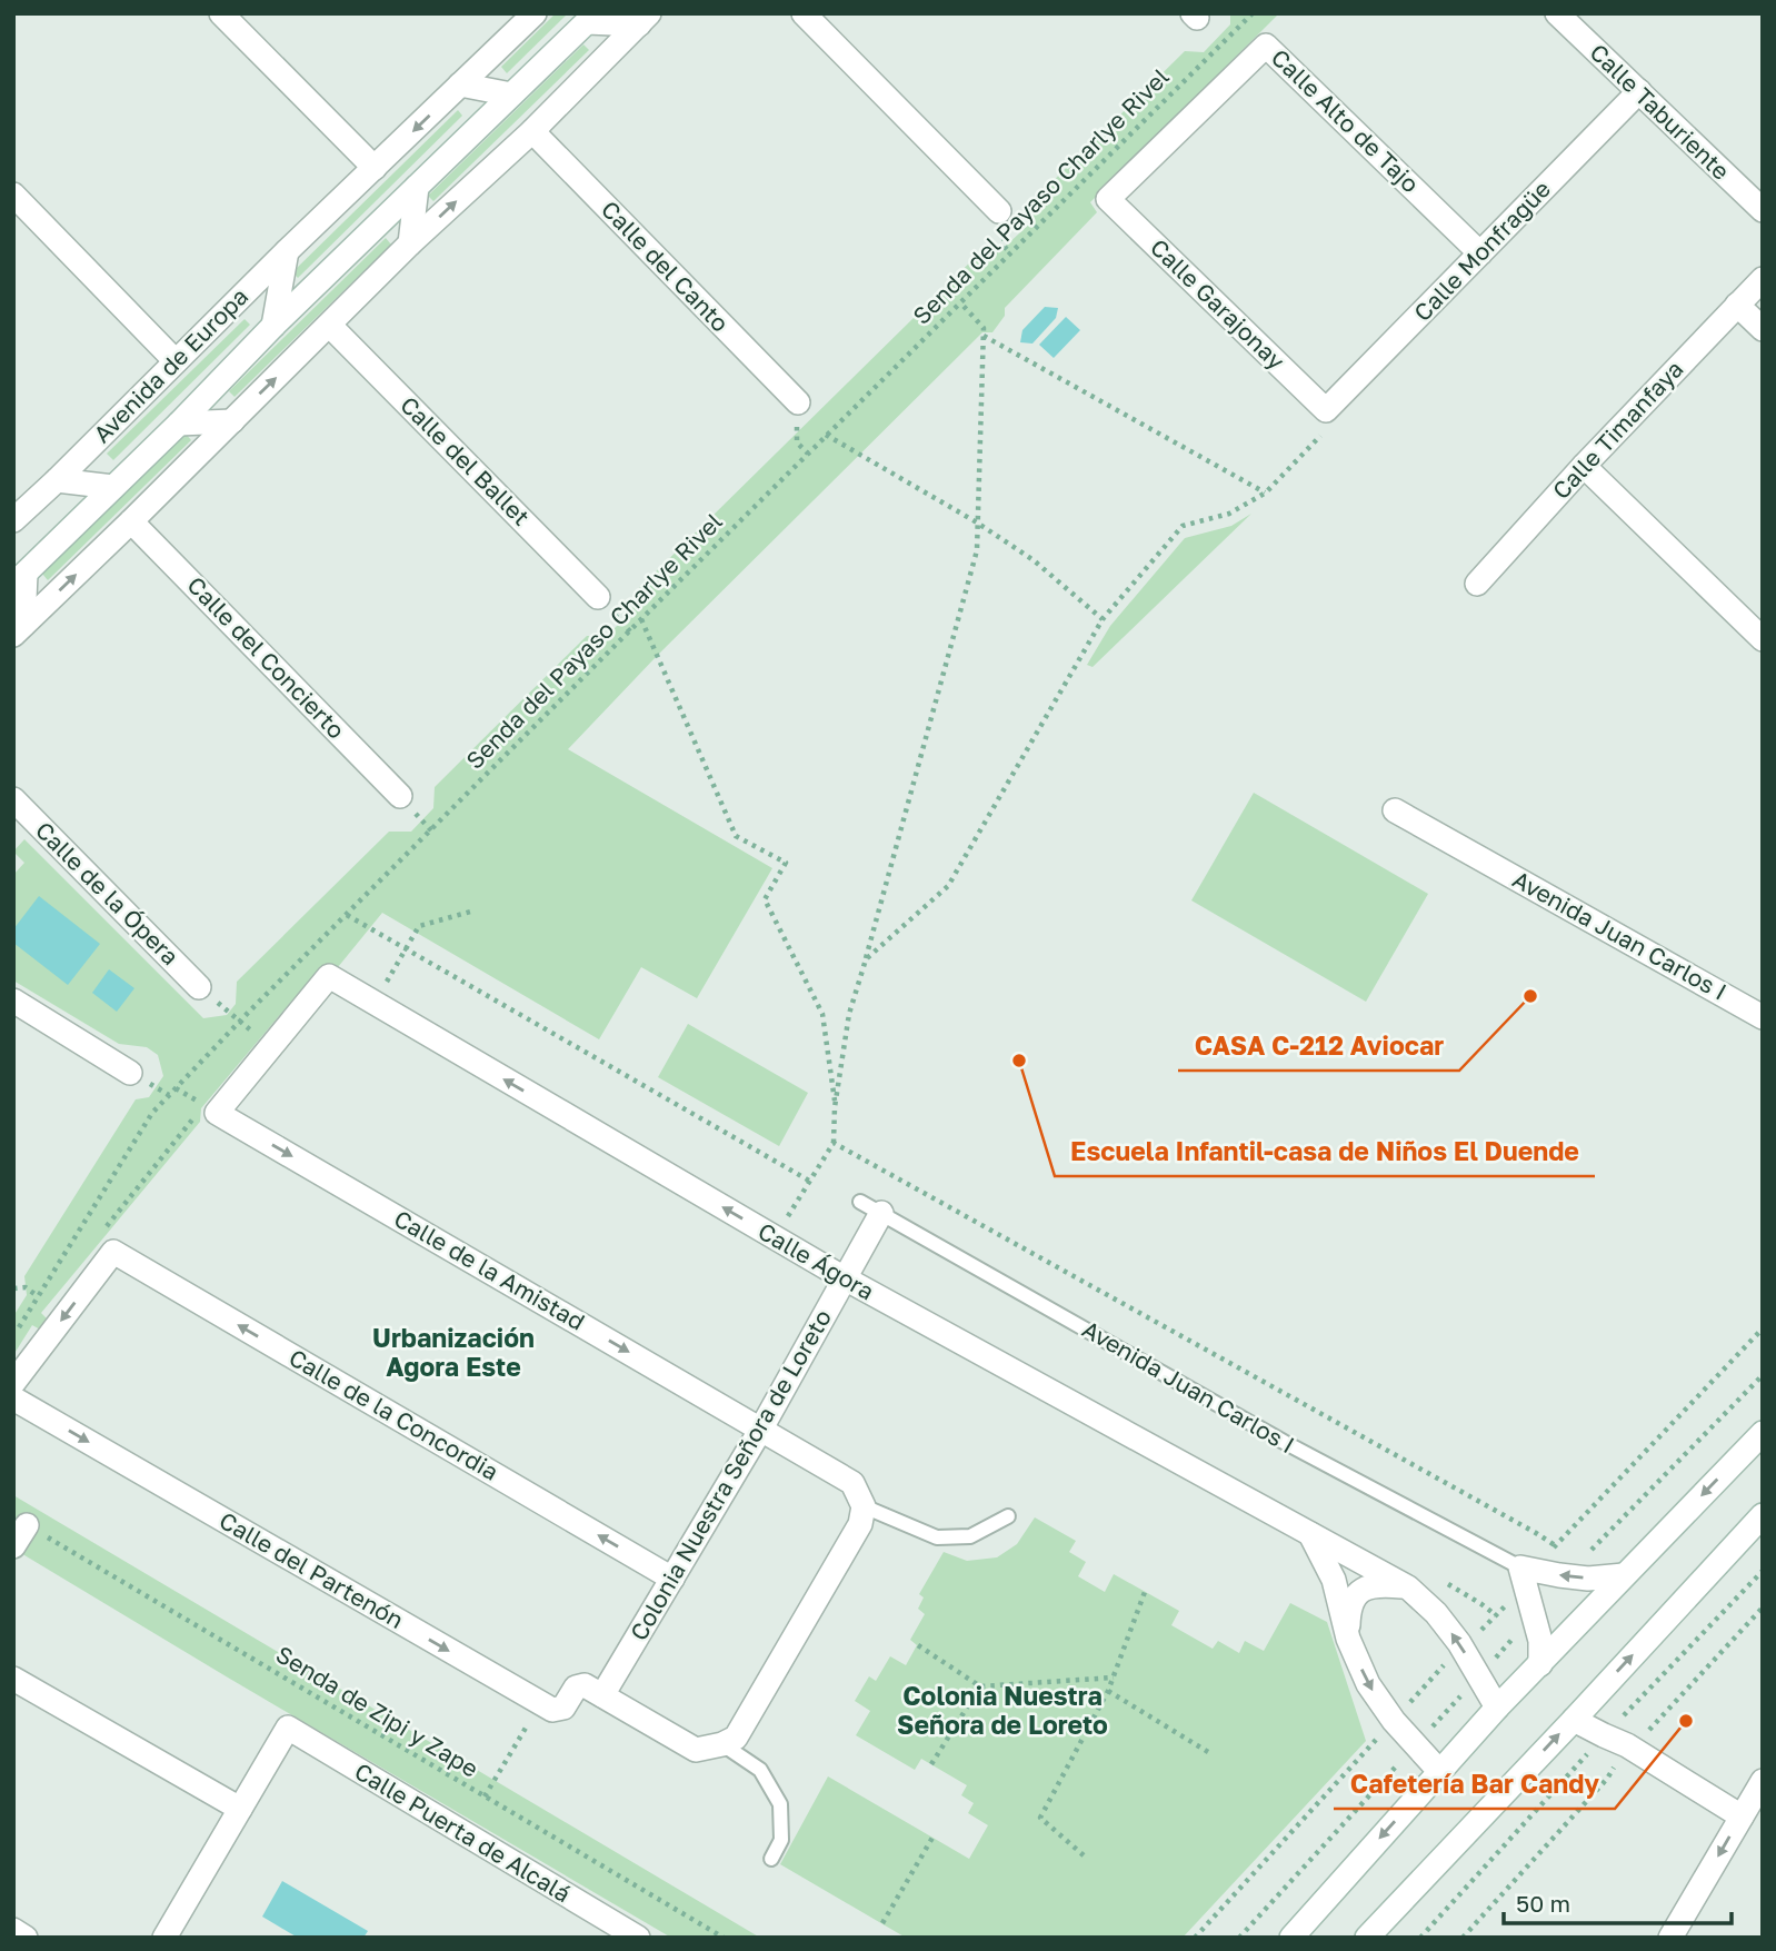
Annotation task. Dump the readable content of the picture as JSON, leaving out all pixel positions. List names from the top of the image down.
{
  "streets": {
    "street": [
      "Calle Taburiente",
      "Calle Alto de Tajo",
      "Calle Monfragüe",
      "Calle del Canto",
      "Calle Garajonay",
      "Avenida de Europa",
      "Calle Timanfaya",
      "Calle del Ballet",
      "Calle del Concierto",
      "Calle de la Ópera",
      "Avenida Juan Carlos I",
      "Calle Ágora",
      "Calle de la Amistad",
      "Calle de la Concordia",
      "Colonia Nuestra Señora de Loreto",
      "Calle del Partenón",
      "Calle Puerta de Alcalá"
    ],
    "path": ["Senda del Payaso Charlye Rivel", "Senda de Zipi y Zape"]
  },
  "crossings": [
    ["Calle Taburiente", "Calle Monfragüe"],
    ["Calle Alto de Tajo", "Calle Monfragüe"],
    ["Calle Alto de Tajo", "Calle Garajonay"],
    ["Calle Monfragüe", "Calle Garajonay"],
    ["Calle del Canto", "Avenida de Europa"],
    ["Avenida de Europa", "Calle del Ballet"],
    ["Avenida de Europa", "Calle del Concierto"],
    ["Avenida Juan Carlos I", "Colonia Nuestra Señora de Loreto"],
    ["Calle Ágora", "Calle de la Amistad"],
    ["Calle Ágora", "Colonia Nuestra Señora de Loreto"],
    ["Calle de la Amistad", "Colonia Nuestra Señora de Loreto"],
    ["Calle de la Concordia", "Colonia Nuestra Señora de Loreto"]
  ],
  "one_way": [
    "Calle Ágora",
    "Calle de la Amistad",
    "Calle de la Concordia",
    "Calle del Partenón"
  ],
  "districts": ["Urbanización Agora Este", "Colonia Nuestra Señora de Loreto"],
  "places": ["CASA C-212 Aviocar", "Escuela Infantil-casa de Niños El Duende", "Cafetería Bar Candy"],
  "scale_bar": "50 m"
}
